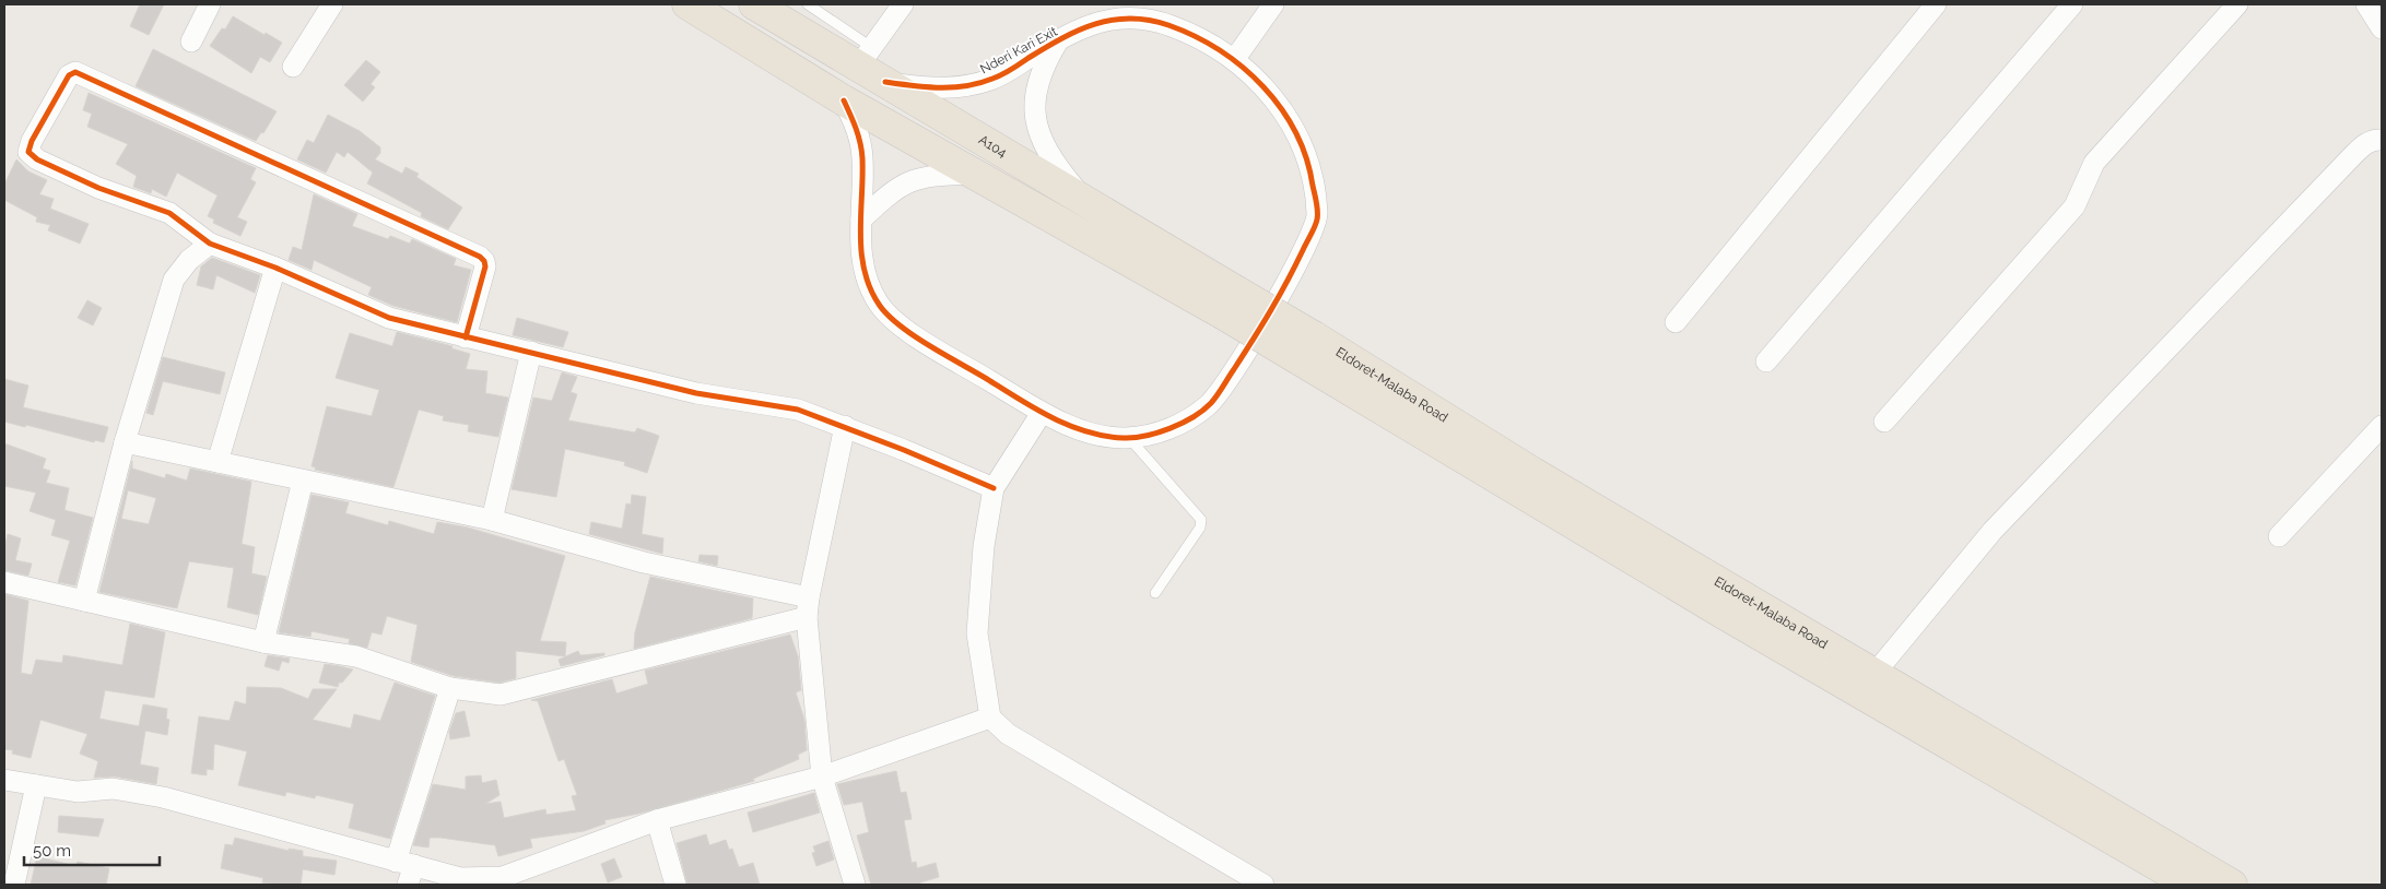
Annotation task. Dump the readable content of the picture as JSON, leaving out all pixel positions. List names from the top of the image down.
{
  "streets": {
    "highway": ["A104", "Eldoret-Malaba Road"],
    "street": ["Nderi Kari Exit"]
  },
  "crossings": [
    ["Nderi Kari Exit", "A104"]
  ],
  "scale_bar": "50 m"
}
